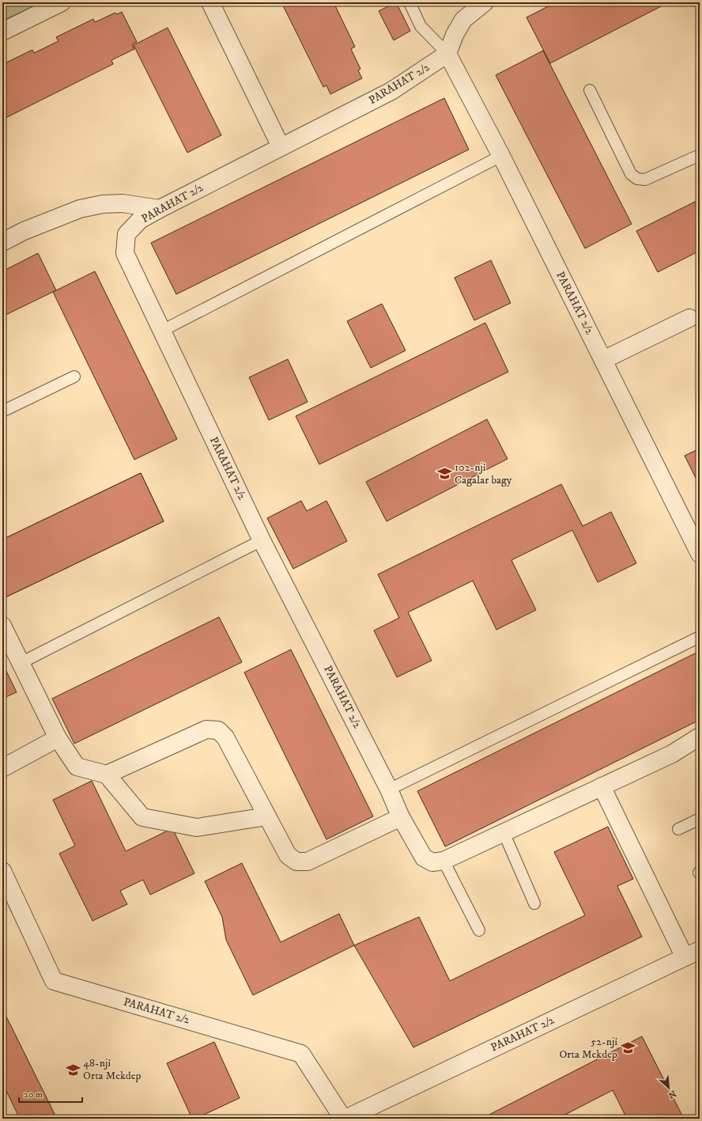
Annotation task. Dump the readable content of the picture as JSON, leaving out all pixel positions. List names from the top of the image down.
{
  "streets": {
    "street": ["PARAHAT 2/2"]
  },
  "places": {
    "school or university": ["102-nji Cagalar bagy", "52-nji Orta Mekdep", "48-nji Orta Mekdep"]
  },
  "scale_bar": "20 m",
  "north": "bottom right"
}
